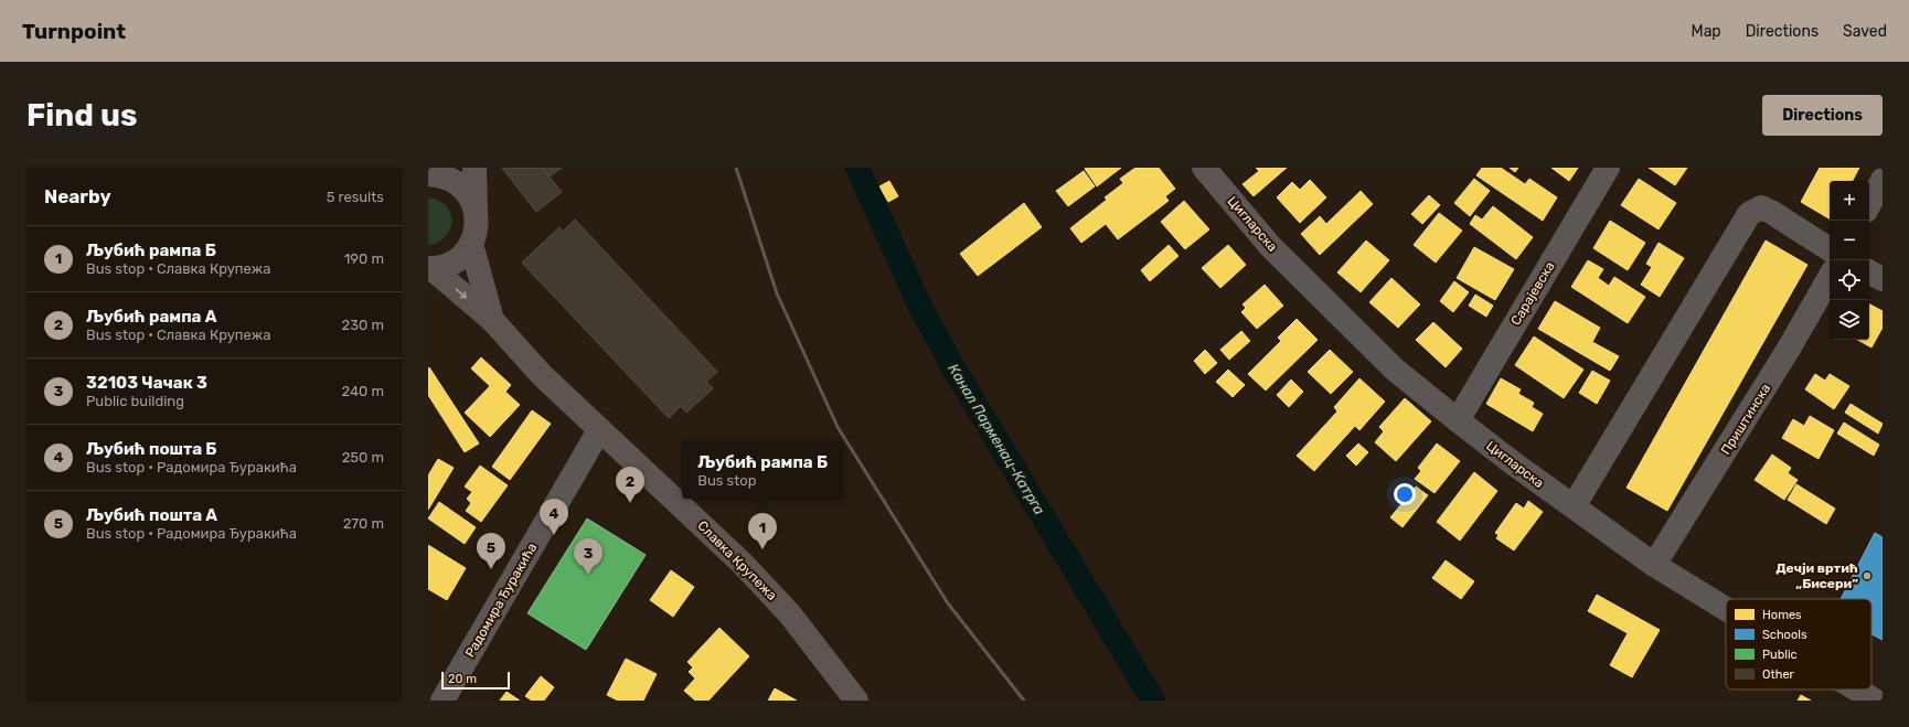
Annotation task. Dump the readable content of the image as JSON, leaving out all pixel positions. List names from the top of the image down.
{
  "streets": {
    "main road": ["Славка Крупежа"],
    "street": [
      "Цигларска",
      "Сарајевска",
      "Приштинска",
      "Радомира Ђуракића"
    ]
  },
  "crossings": [
    ["Цигларска", "Сарајевска"],
    ["Цигларска", "Приштинска"],
    ["Славка Крупежа", "Радомира Ђуракића"]
  ],
  "water": ["Канал Парменац-Катрга"],
  "places": ["Дечји вртић „Бисери”"],
  "legend": [
    "Homes",
    "Schools",
    "Public",
    "Other"
  ],
  "scale_bar": "20 m",
  "page": {
    "header": "Turnpoint",
    "nav": ["Map", "Directions", "Saved"],
    "buttons": "Directions",
    "title": "Find us",
    "heading": ["Nearby", "5 results"],
    "map_buttons": ["+", "−"],
    "list": [
      {
        "mark": "1",
        "name": "Љубић рампа Б",
        "note": "Bus stop · Славка Крупежа",
        "value": "190 m"
      },
      {
        "mark": "2",
        "name": "Љубић рампа А",
        "note": "Bus stop · Славка Крупежа",
        "value": "230 m"
      },
      {
        "mark": "3",
        "name": "32103 Чачак 3",
        "note": "Public building",
        "value": "240 m"
      },
      {
        "mark": "4",
        "name": "Љубић пошта Б",
        "note": "Bus stop · Радомира Ђуракића",
        "value": "250 m"
      },
      {
        "mark": "5",
        "name": "Љубић пошта А",
        "note": "Bus stop · Радомира Ђуракића",
        "value": "270 m"
      }
    ],
    "popup": ["Љубић рампа Б", "Bus stop"],
    "pins": [
      "2",
      "4",
      "1",
      "5",
      "3"
    ],
    "scale": "20 m"
  }
}
